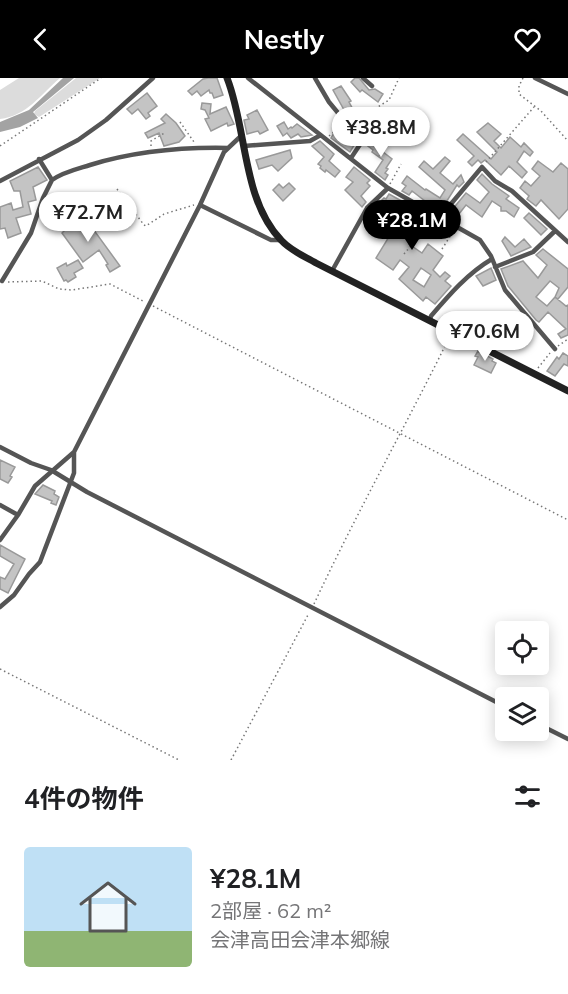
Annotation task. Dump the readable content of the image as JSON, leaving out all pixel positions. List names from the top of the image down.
{
  "page": {
    "header": "Nestly",
    "price": [
      "¥38.8M",
      "¥72.7M",
      "¥28.1M",
      "¥70.6M"
    ],
    "heading": "4件の物件",
    "list": [
      {
        "name": "¥28.1M",
        "note": "2部屋 · 62 m² · 会津高田会津本郷線"
      }
    ]
  }
}
